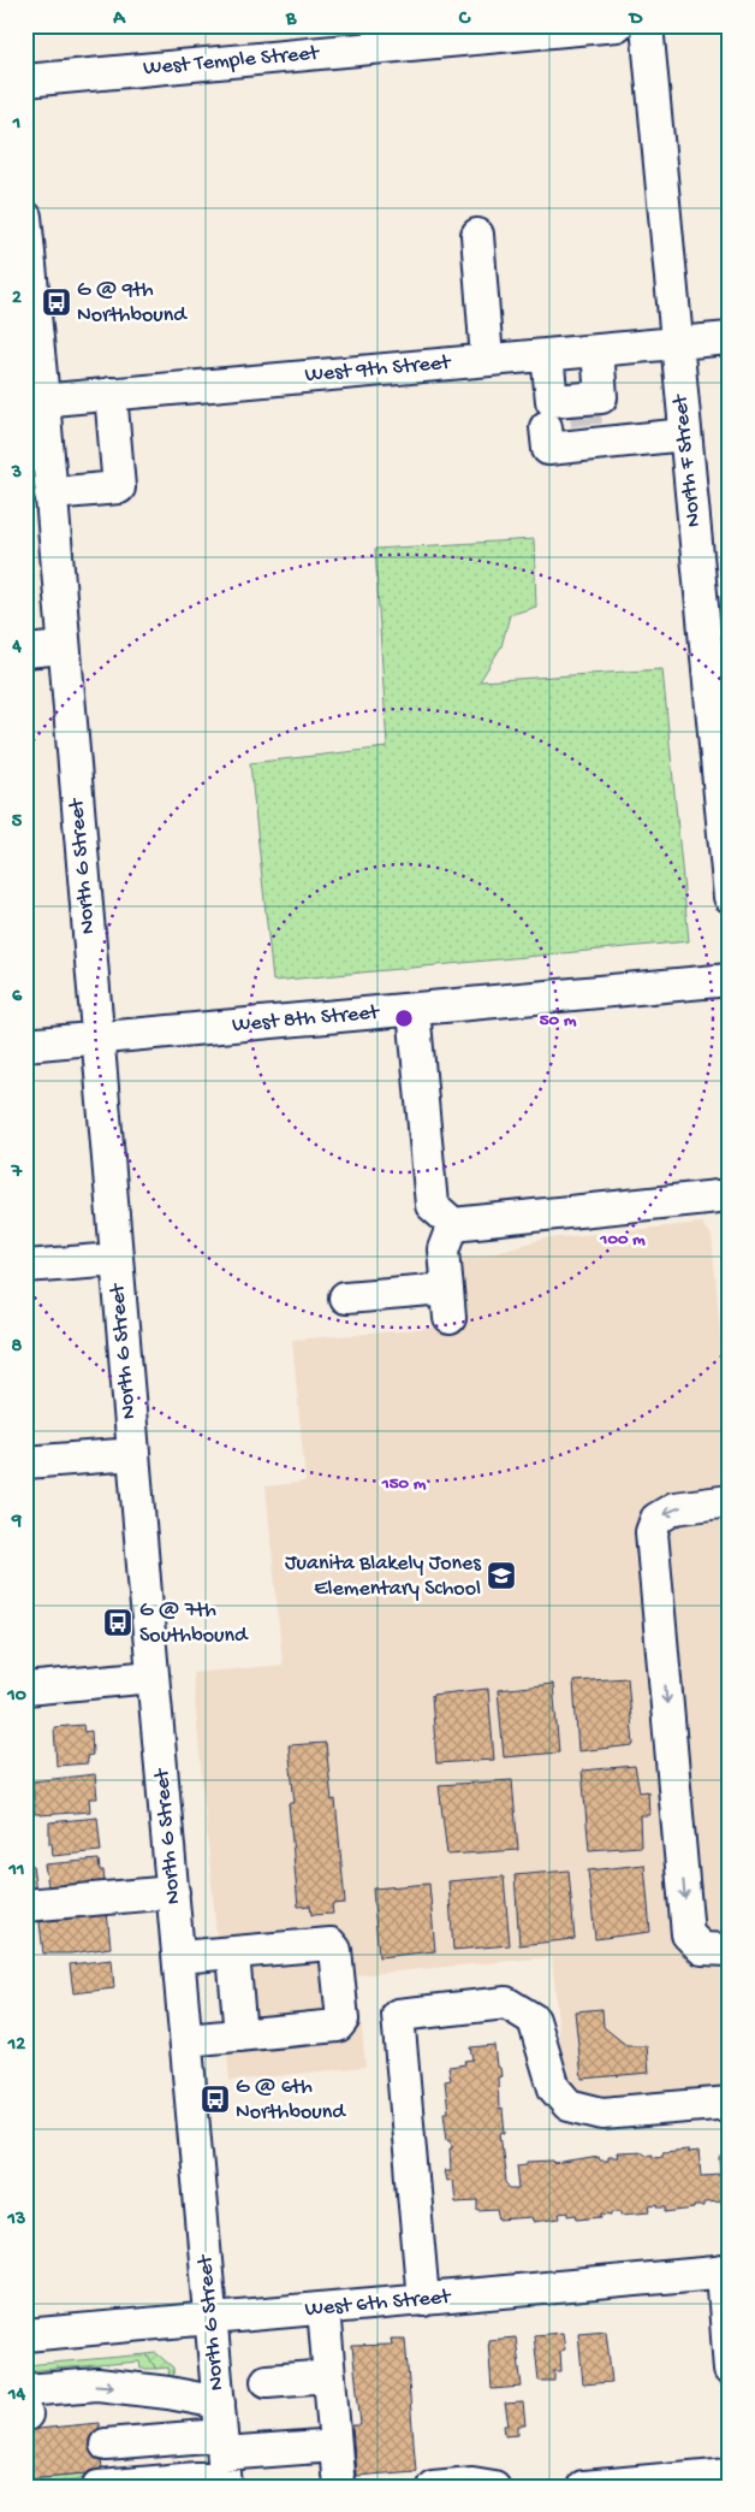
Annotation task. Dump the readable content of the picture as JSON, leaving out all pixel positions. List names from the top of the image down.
{
  "streets": {
    "street": [
      "West Temple Street",
      "West 9th Street",
      "North F Street",
      "North G Street",
      "West 8th Street",
      "West 6th Street"
    ]
  },
  "crossings": [
    ["West 9th Street", "North F Street"],
    ["West 9th Street", "North G Street"],
    ["North G Street", "West 8th Street"],
    ["North G Street", "West 6th Street"]
  ],
  "places": {
    "bus stop": ["G @ 9th Northbound", "G @ 7th Southbound", "G @ 6th Northbound"],
    "school or university": ["Juanita Blakely Jones Elementary School"]
  },
  "grid": {
    "columns": [
      "A",
      "B",
      "C",
      "D"
    ],
    "rows": [
      "1",
      "2",
      "3",
      "4",
      "5",
      "6",
      "7",
      "8",
      "9",
      "10",
      "11",
      "12",
      "13",
      "14"
    ]
  },
  "rings": ["50 m", "100 m", "150 m"]
}
